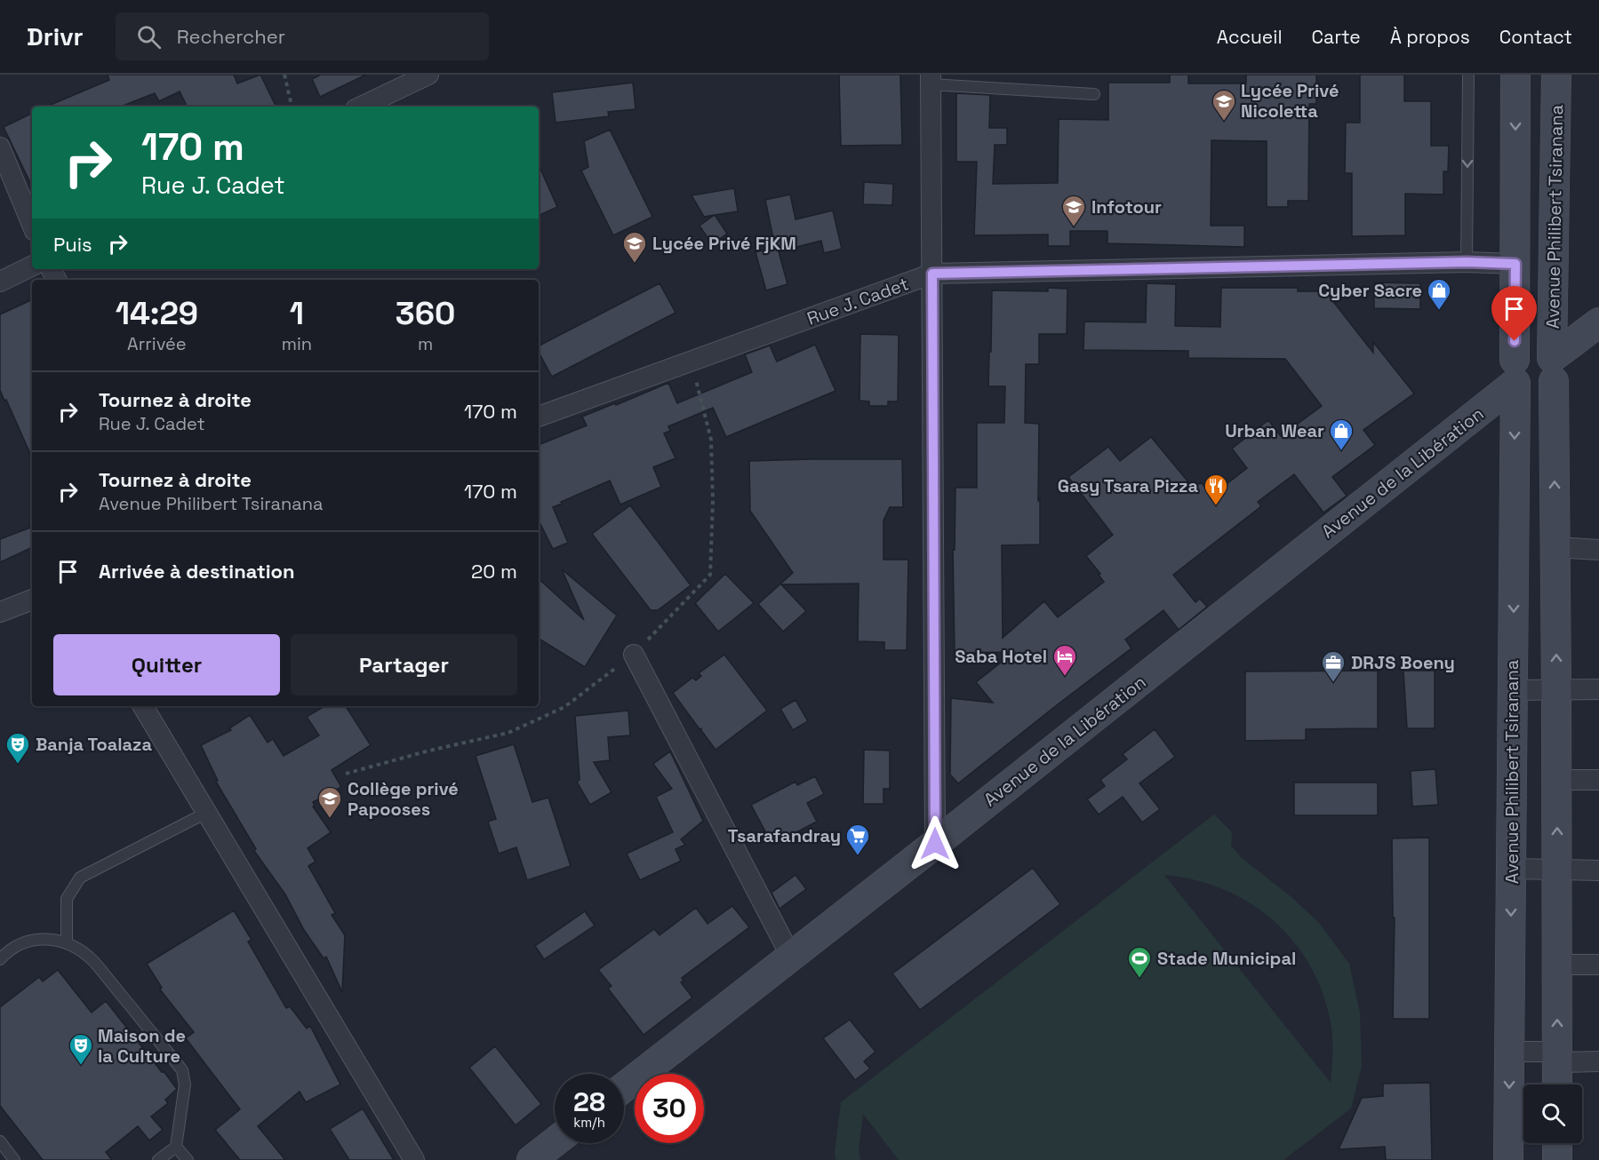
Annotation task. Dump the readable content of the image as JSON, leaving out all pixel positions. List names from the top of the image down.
{
  "streets": {
    "main road": ["Avenue Philibert Tsiranana", "Avenue de la Libération"],
    "street": ["Rue J. Cadet"]
  },
  "crossings": [
    ["Avenue Philibert Tsiranana", "Rue J. Cadet"],
    ["Avenue Philibert Tsiranana", "Avenue de la Libération"]
  ],
  "places": {
    "school or university": [
      "Lycée Privé Nicoletta",
      "Infotour",
      "Lycée Privé FjKM",
      "Collège privé Papooses"
    ],
    "shop": ["Cyber Sacre", "Urban Wear"],
    "restaurant": ["Gasy Tsara Pizza"],
    "hotel": ["Saba Hotel"],
    "office": ["DRJS Boeny"],
    "theatre": ["Banja Toalaza", "Maison de la Culture"],
    "supermarket": ["Tsarafandray"],
    "sports": ["Stade Municipal"]
  },
  "page": {
    "header": "Drivr",
    "search": "Rechercher",
    "nav": [
      "Accueil",
      "Carte",
      "À propos",
      "Contact"
    ],
    "turn": ["170 m", "Rue J. Cadet"],
    "then": "Puis",
    "eta": [
      "14:29",
      "Arrivée",
      "1",
      "min",
      "360",
      "m"
    ],
    "list": [
      {
        "name": "Tournez à droite",
        "note": "Rue J. Cadet",
        "value": "170 m"
      },
      {
        "name": "Tournez à droite",
        "note": "Avenue Philibert Tsiranana",
        "value": "170 m"
      },
      {
        "name": "Arrivée à destination",
        "value": "20 m"
      }
    ],
    "buttons": ["Quitter", "Partager"],
    "speed": "28 km/h",
    "limit": "30"
  }
}
